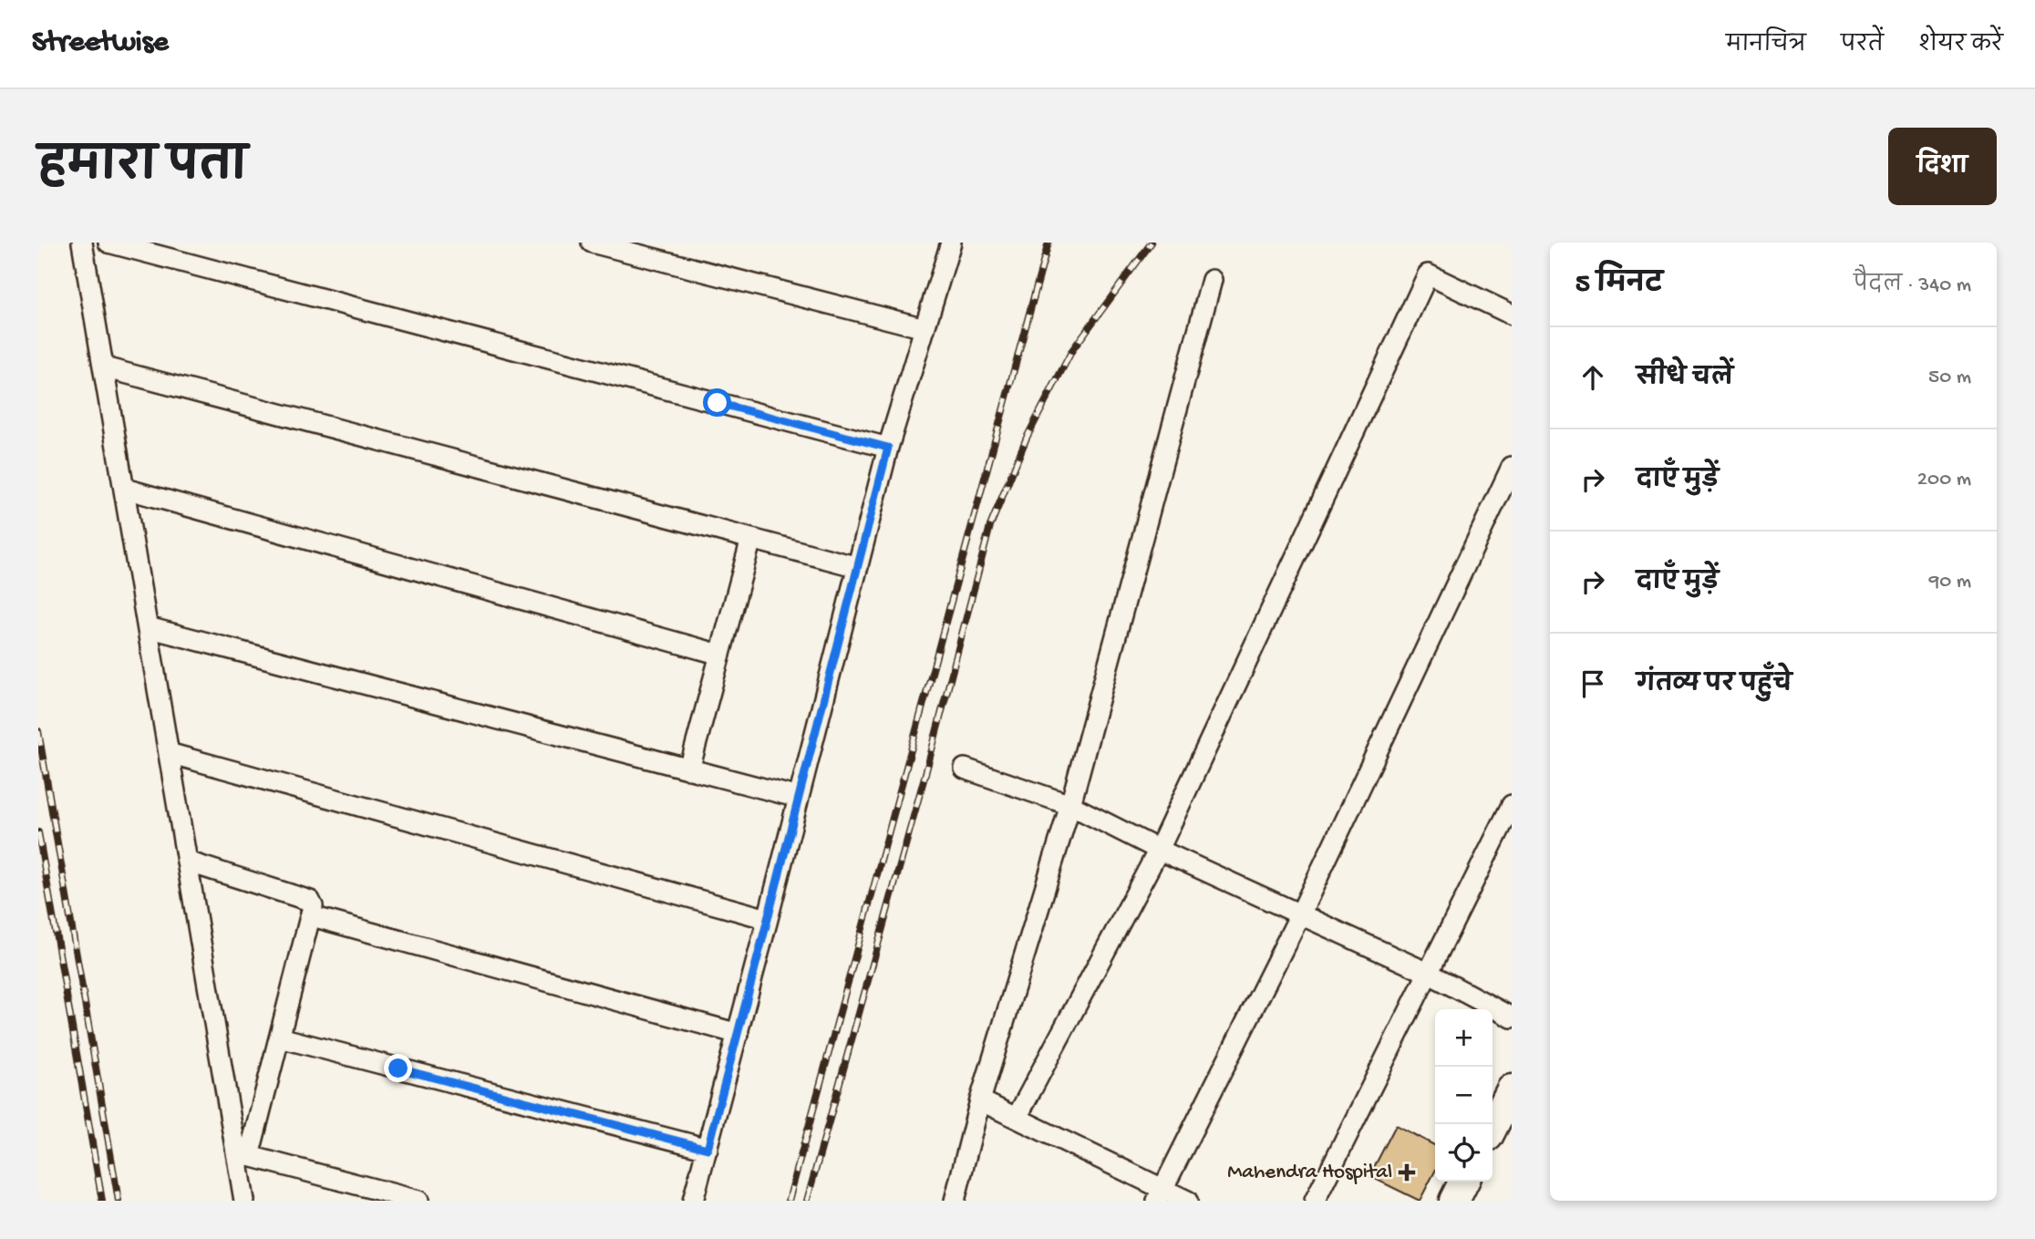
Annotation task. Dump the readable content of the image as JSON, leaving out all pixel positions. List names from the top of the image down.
{
  "places": {
    "health": ["Mahendra Hospital"]
  },
  "page": {
    "header": "Streetwise",
    "nav": ["मानचित्र", "परतें", "शेयर करें"],
    "title": "हमारा पता",
    "buttons": "दिशा",
    "heading": ["5 मिनट", "पैदल · 340 m"],
    "list": [
      ["सीधे चलें", "50 m"],
      ["दाएँ मुड़ें", "200 m"],
      ["दाएँ मुड़ें", "90 m"],
      "गंतव्य पर पहुँचे"
    ],
    "map_buttons": ["+", "−"]
  }
}
